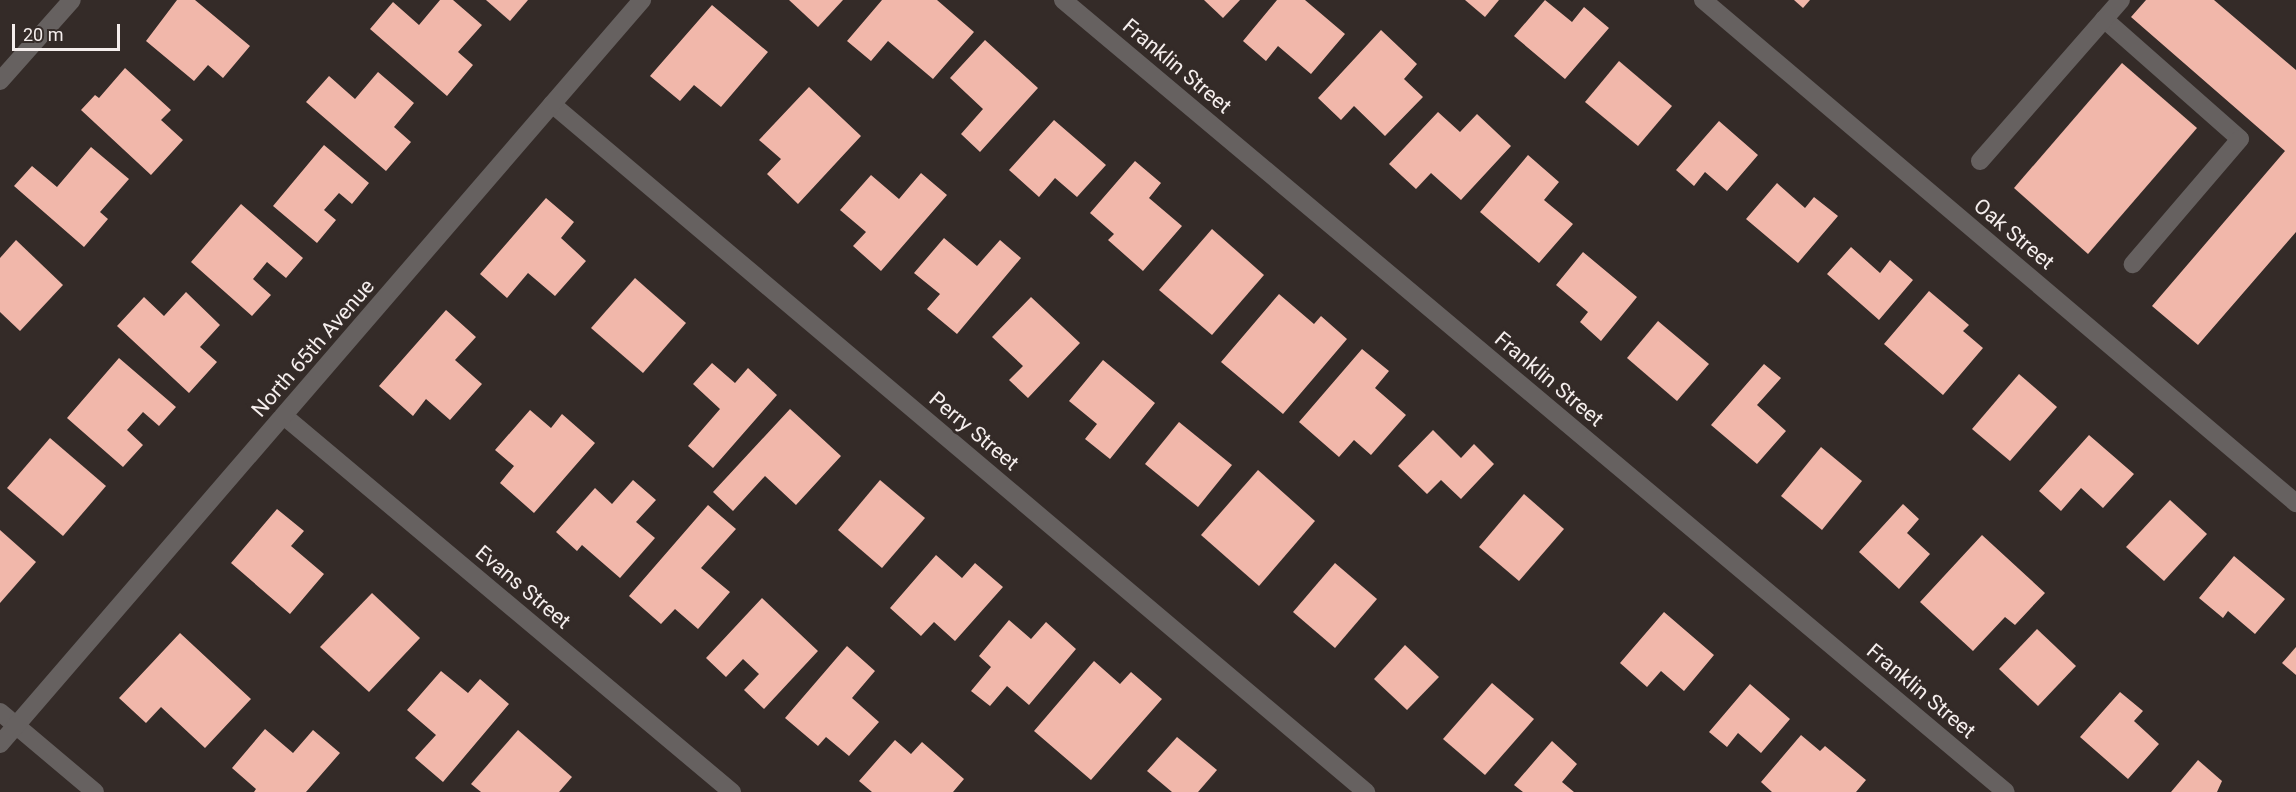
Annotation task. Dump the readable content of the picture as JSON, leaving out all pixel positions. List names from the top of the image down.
{
  "streets": {
    "street": [
      "Franklin Street",
      "Oak Street",
      "North 65th Avenue",
      "Perry Street",
      "Evans Street"
    ]
  },
  "crossings": [
    ["North 65th Avenue", "Perry Street"],
    ["North 65th Avenue", "Evans Street"]
  ],
  "scale_bar": "20 m"
}
